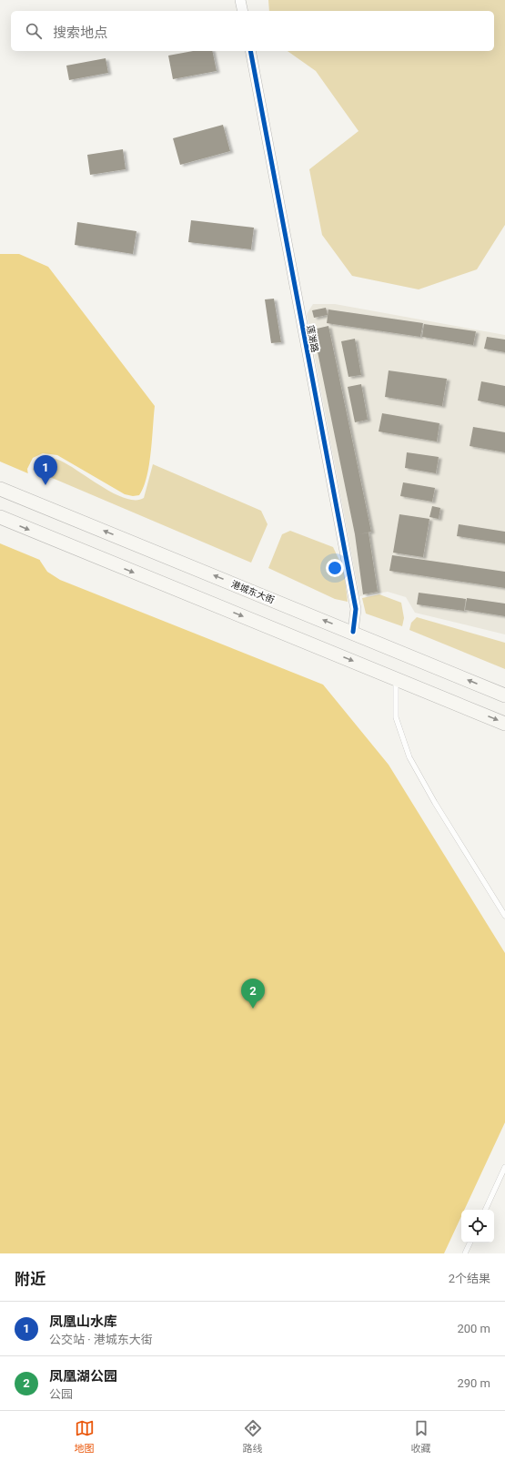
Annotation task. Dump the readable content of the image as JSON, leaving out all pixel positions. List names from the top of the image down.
{
  "streets": {
    "main road": ["港城东大街"],
    "street": ["莲湖路"]
  },
  "crossings": [
    ["莲湖路", "港城东大街"]
  ],
  "page": {
    "search": "搜索地点",
    "pins": ["1", "2"],
    "heading": ["附近", "2个结果"],
    "list": [
      {
        "mark": "1",
        "name": "凤凰山水库",
        "note": "公交站 · 港城东大街",
        "value": "200 m"
      },
      {
        "mark": "2",
        "name": "凤凰湖公园",
        "note": "公园",
        "value": "290 m"
      }
    ],
    "nav": ["地图", "路线", "收藏"]
  }
}
